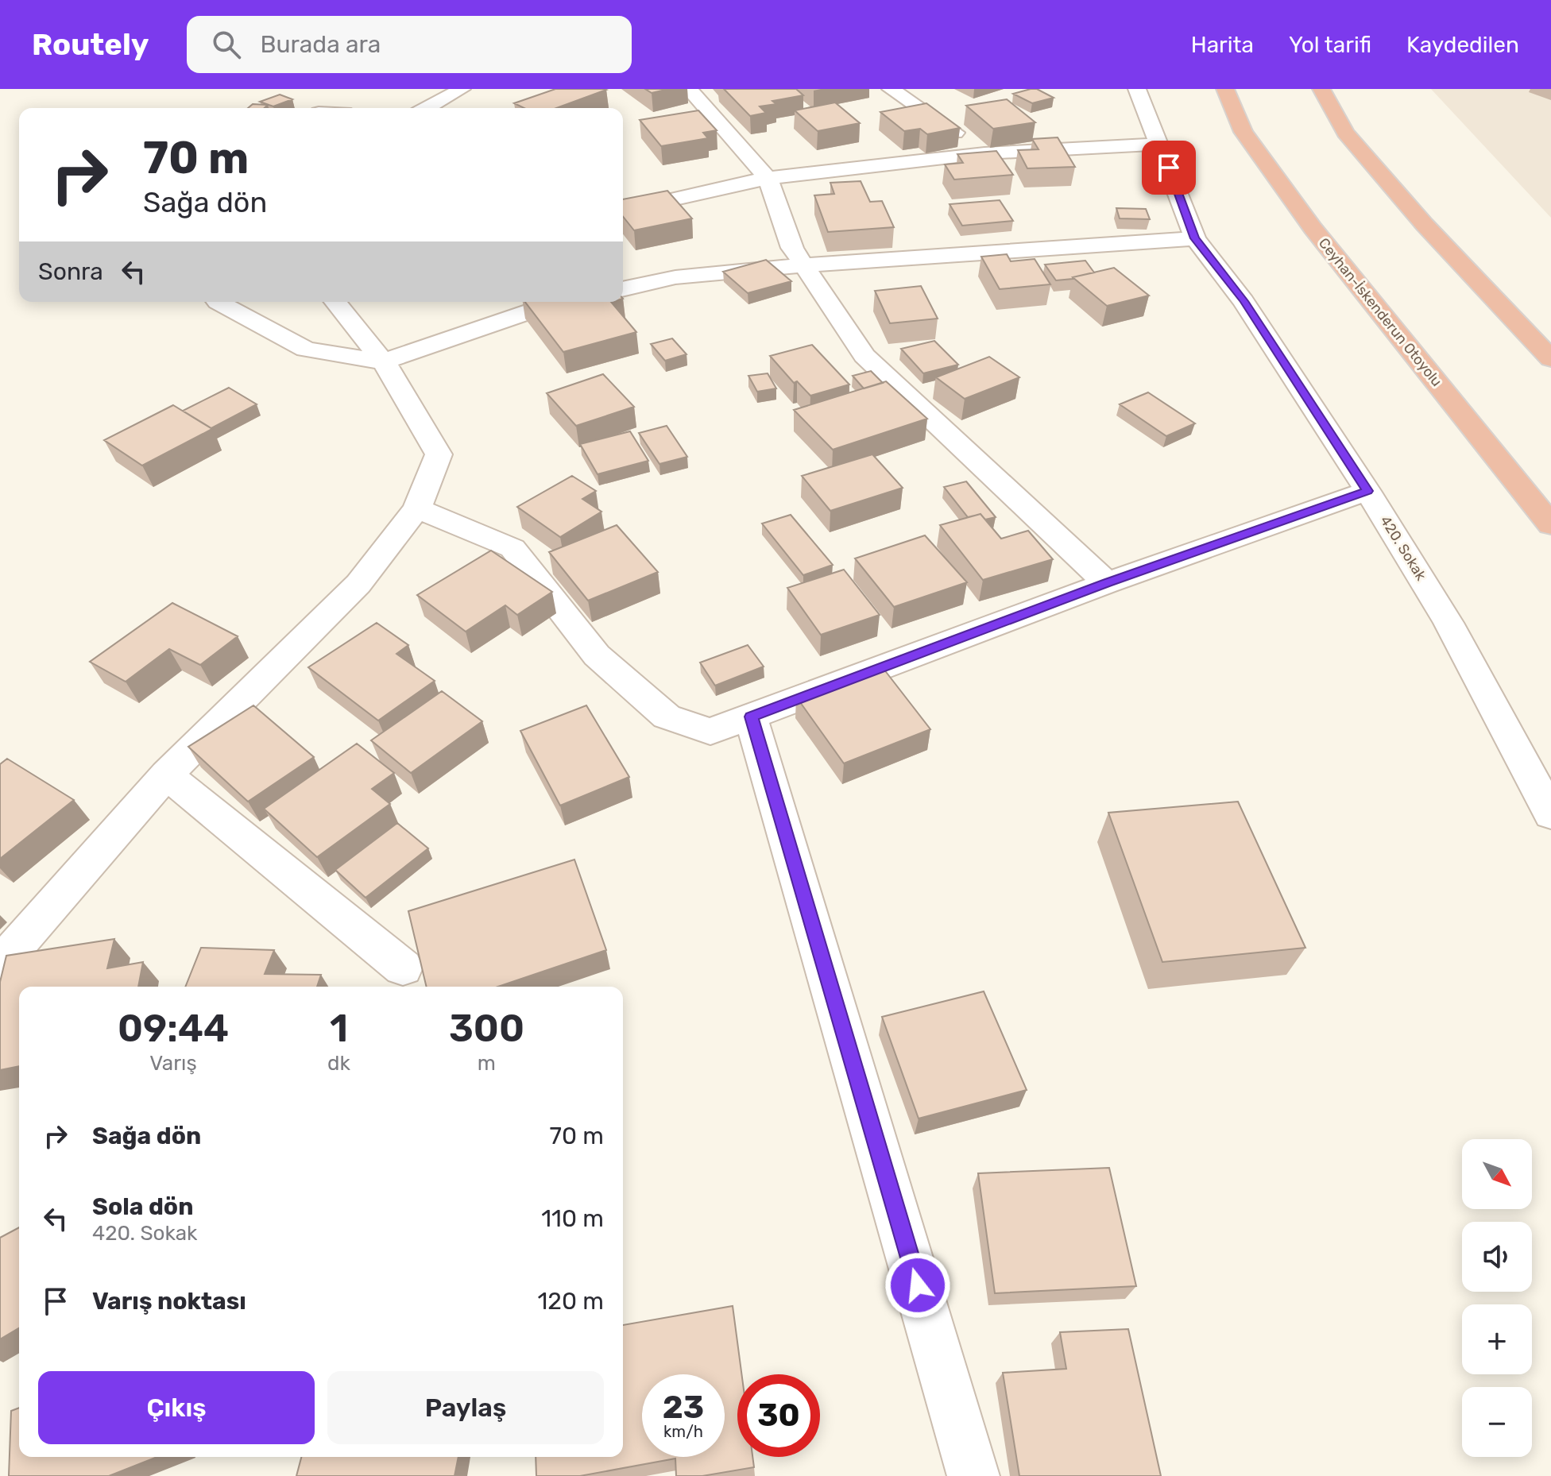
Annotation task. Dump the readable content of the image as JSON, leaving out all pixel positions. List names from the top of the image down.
{
  "streets": {
    "highway": ["Ceyhan-İskenderun Otoyolu"],
    "street": ["420. Sokak"]
  },
  "north": "bottom right",
  "page": {
    "header": "Routely",
    "search": "Burada ara",
    "nav": ["Harita", "Yol tarifi", "Kaydedilen"],
    "turn": ["70 m", "Sağa dön"],
    "then": "Sonra",
    "eta": [
      "09:44",
      "Varış",
      "1",
      "dk",
      "300",
      "m"
    ],
    "list": [
      {
        "name": "Sağa dön",
        "value": "70 m"
      },
      {
        "name": "Sola dön",
        "note": "420. Sokak",
        "value": "110 m"
      },
      {
        "name": "Varış noktası",
        "value": "120 m"
      }
    ],
    "map_buttons": ["+", "−"],
    "buttons": ["Çıkış", "Paylaş"],
    "speed": "23 km/h",
    "limit": "30"
  }
}
